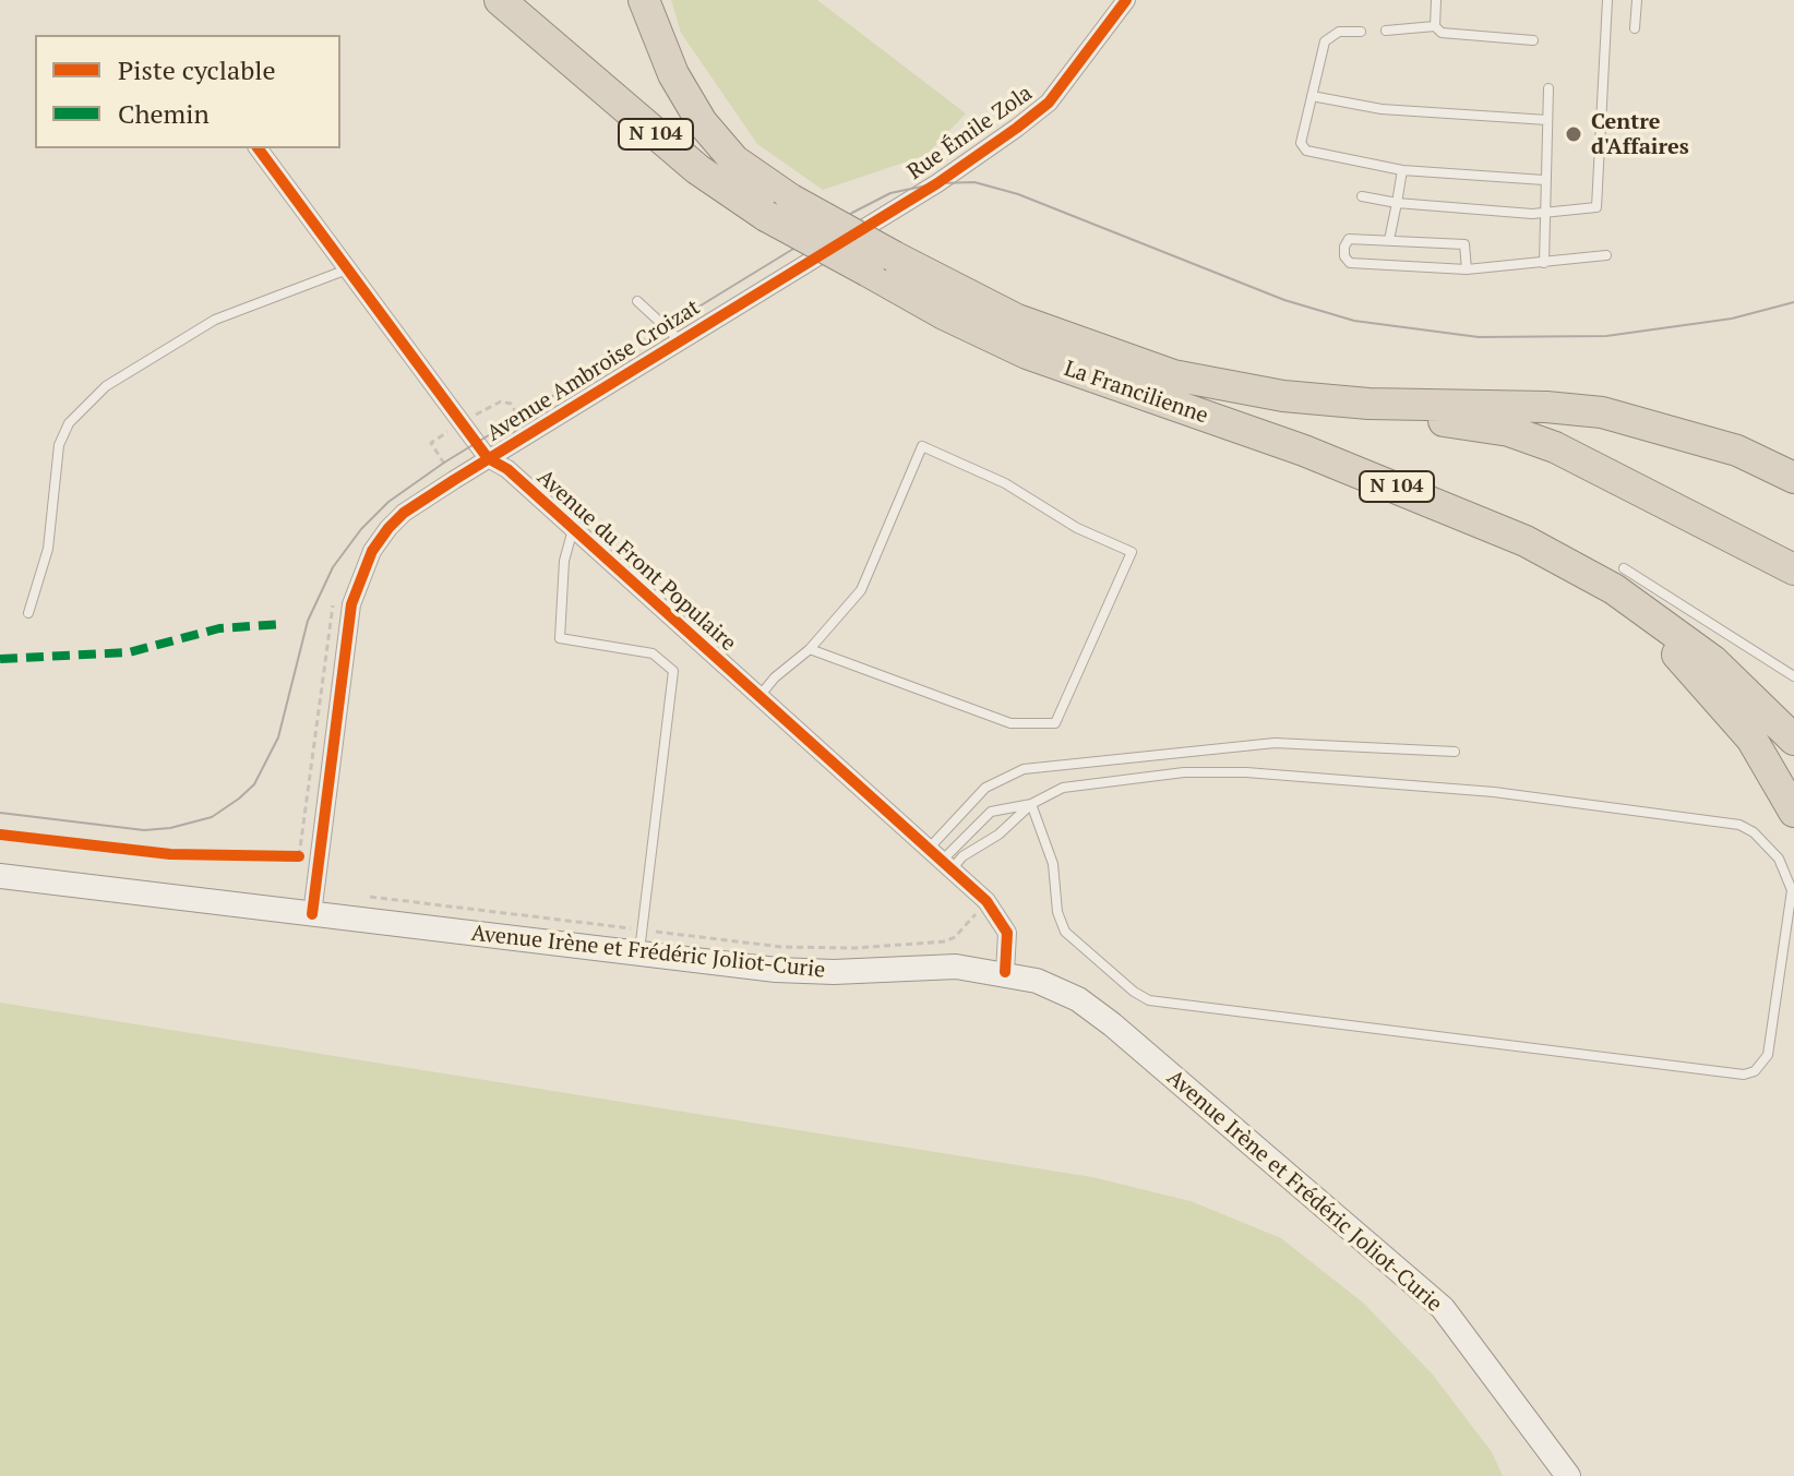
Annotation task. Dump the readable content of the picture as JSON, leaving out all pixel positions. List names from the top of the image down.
{
  "streets": {
    "highway": ["N 104", "La Francilienne"],
    "main road": ["Avenue Irène et Frédéric Joliot-Curie"],
    "street": ["Rue Émile Zola", "Avenue Ambroise Croizat", "Avenue du Front Populaire"]
  },
  "crossings": [
    ["Rue Émile Zola", "Avenue Ambroise Croizat"],
    ["Avenue Ambroise Croizat", "Avenue du Front Populaire"],
    ["Avenue Ambroise Croizat", "Avenue Irène et Frédéric Joliot-Curie"],
    ["Avenue du Front Populaire", "Avenue Irène et Frédéric Joliot-Curie"]
  ],
  "places": ["Centre d'Affaires"],
  "legend": ["Piste cyclable", "Chemin"]
}
